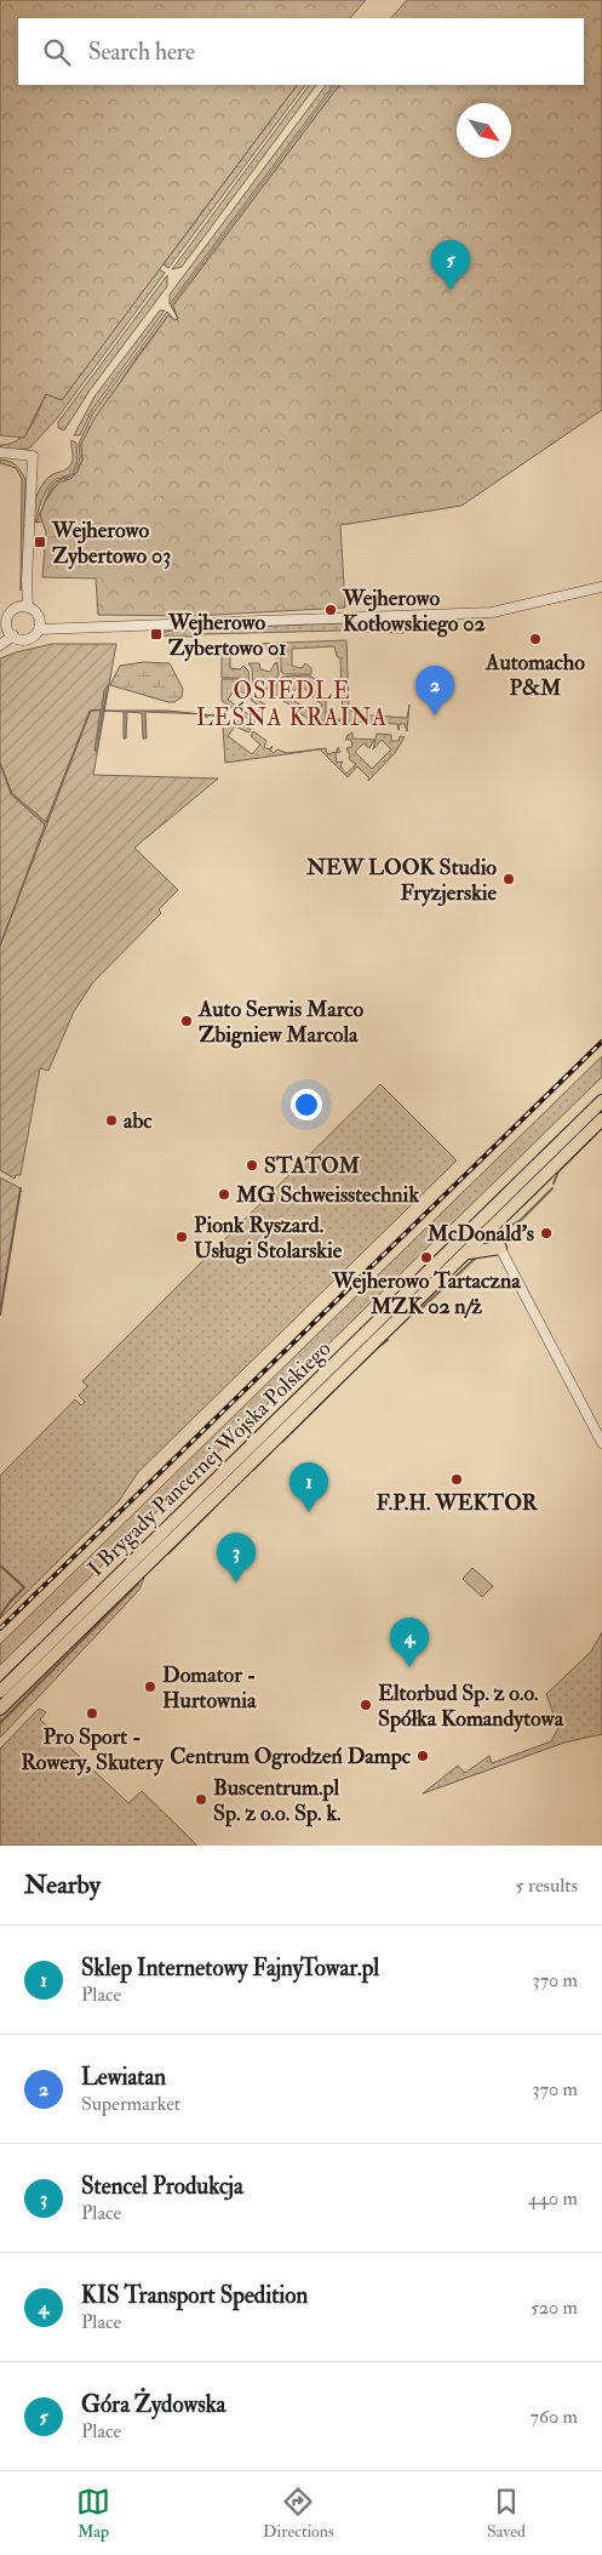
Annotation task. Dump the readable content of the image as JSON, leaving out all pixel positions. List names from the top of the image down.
{
  "streets": {
    "main road": ["I Brygady Pancernej Wojska Polskiego"]
  },
  "districts": ["OSIEDLE LEŚNA KRAINA"],
  "places": {
    "transit": ["Wejherowo Zybertowo 03", "Wejherowo Zybertowo 01"],
    "other": [
      "Wejherowo Kotłowskiego 02",
      "Automacho P&M",
      "NEW LOOK Studio Fryzjerskie",
      "Auto Serwis Marco Zbigniew Marcola",
      "abc",
      "STATOM",
      "MG Schweisstechnik",
      "McDonald's",
      "Pionk Ryszard. Usługi Stolarskie",
      "Wejherowo Tartaczna MZK 02 n/ż",
      "F.P.H. WEKTOR",
      "Domator - Hurtownia",
      "Eltorbud Sp. z o.o. Spółka Komandytowa",
      "Pro Sport - Rowery, Skutery",
      "Centrum Ogrodzeń Dampc",
      "Buscentrum.pl Sp. z o.o. Sp. k."
    ]
  },
  "north": "bottom right",
  "page": {
    "search": "Search here",
    "pins": [
      "5",
      "2",
      "1",
      "3",
      "4"
    ],
    "heading": ["Nearby", "5 results"],
    "list": [
      {
        "mark": "1",
        "name": "Sklep Internetowy FajnyTowar.pl",
        "note": "Place",
        "value": "370 m"
      },
      {
        "mark": "2",
        "name": "Lewiatan",
        "note": "Supermarket",
        "value": "370 m"
      },
      {
        "mark": "3",
        "name": "Stencel Produkcja",
        "note": "Place",
        "value": "440 m"
      },
      {
        "mark": "4",
        "name": "KIS Transport Spedition",
        "note": "Place",
        "value": "520 m"
      },
      {
        "mark": "5",
        "name": "Góra Żydowska",
        "note": "Place",
        "value": "760 m"
      }
    ],
    "nav": ["Map", "Directions", "Saved"]
  }
}
